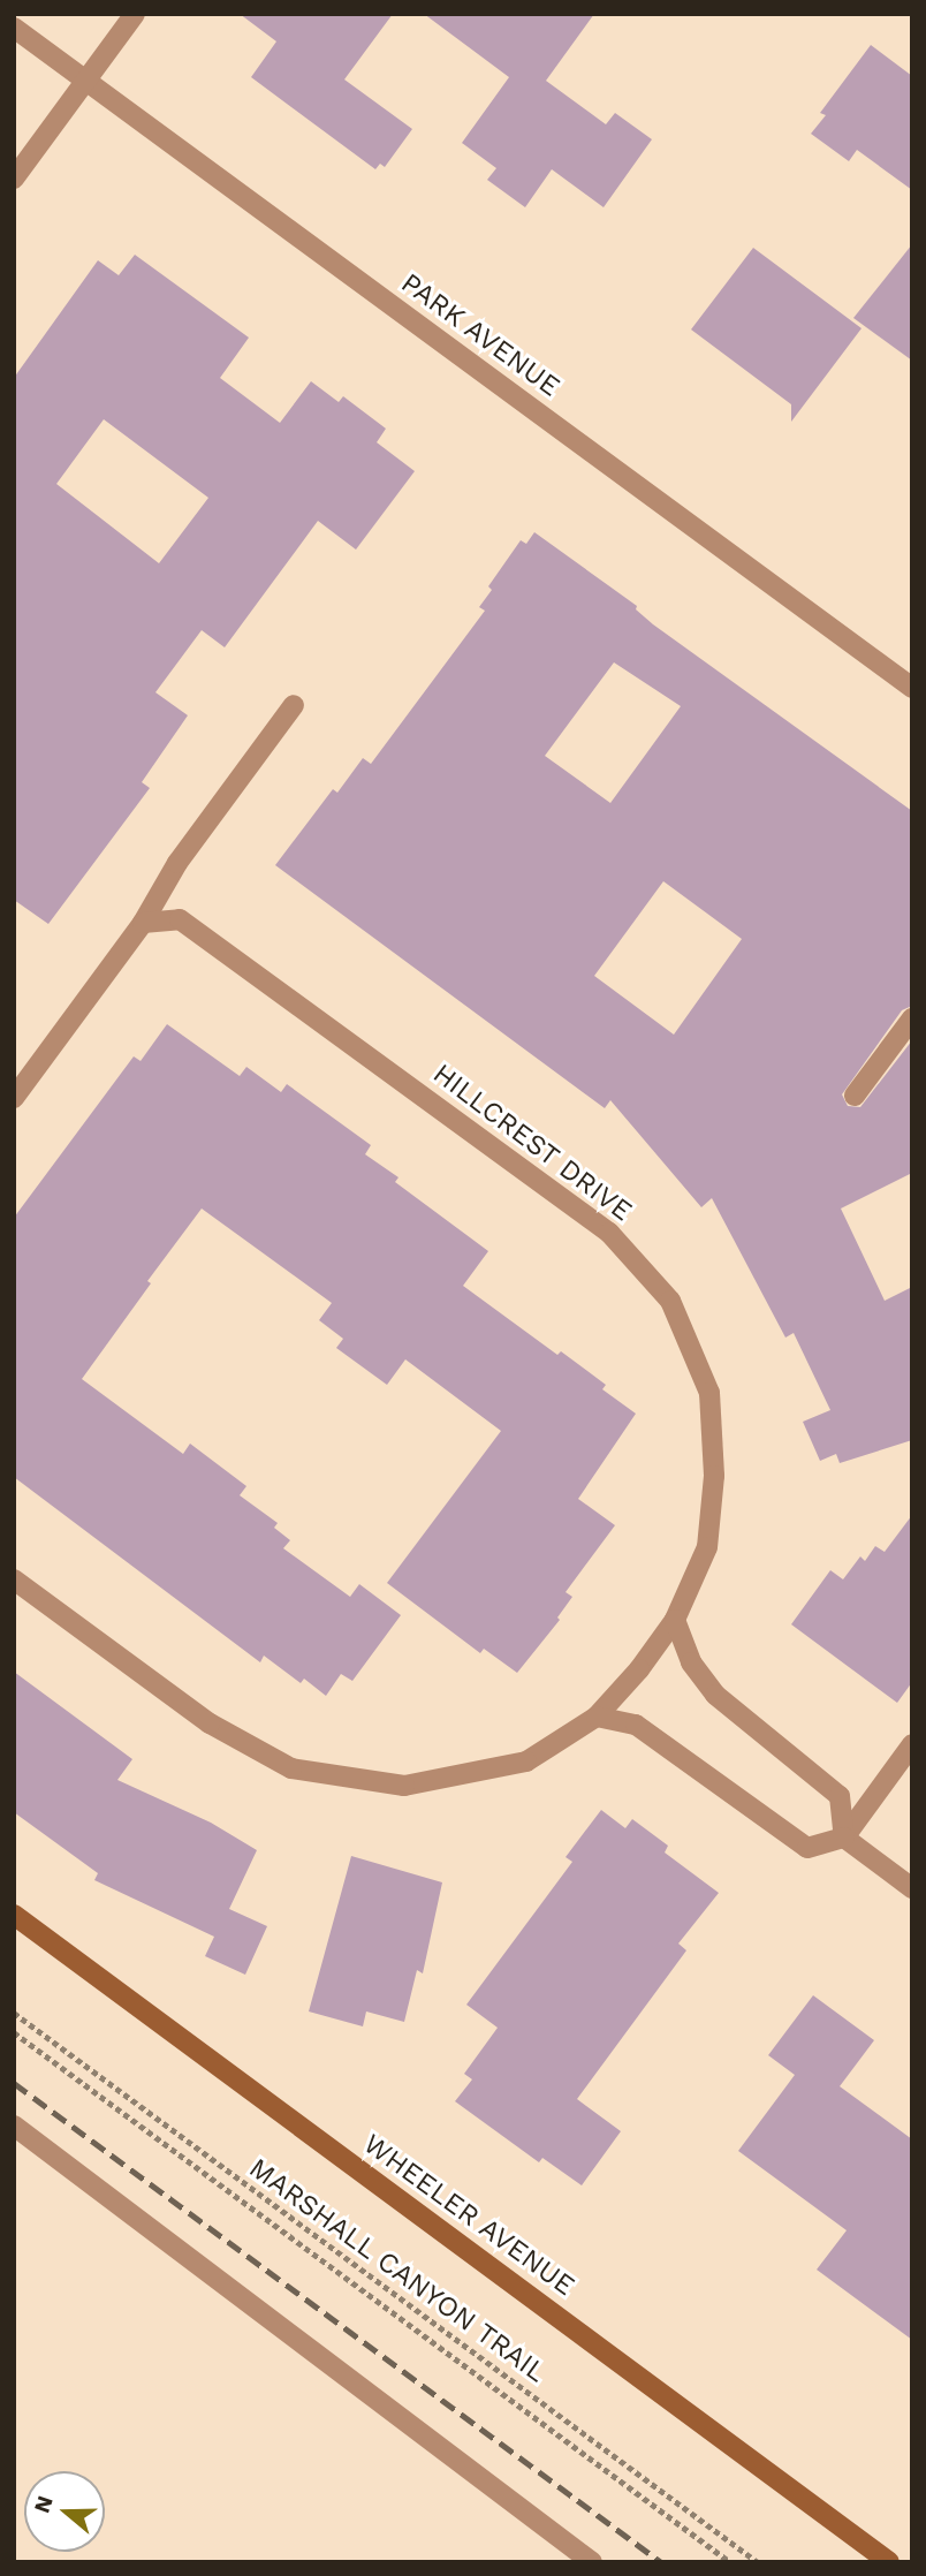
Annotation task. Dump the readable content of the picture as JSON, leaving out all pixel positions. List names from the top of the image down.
{
  "streets": {
    "main road": ["WHEELER AVENUE"],
    "street": ["PARK AVENUE", "HILLCREST DRIVE"],
    "path": ["MARSHALL CANYON TRAIL"]
  },
  "north": "left"
}
